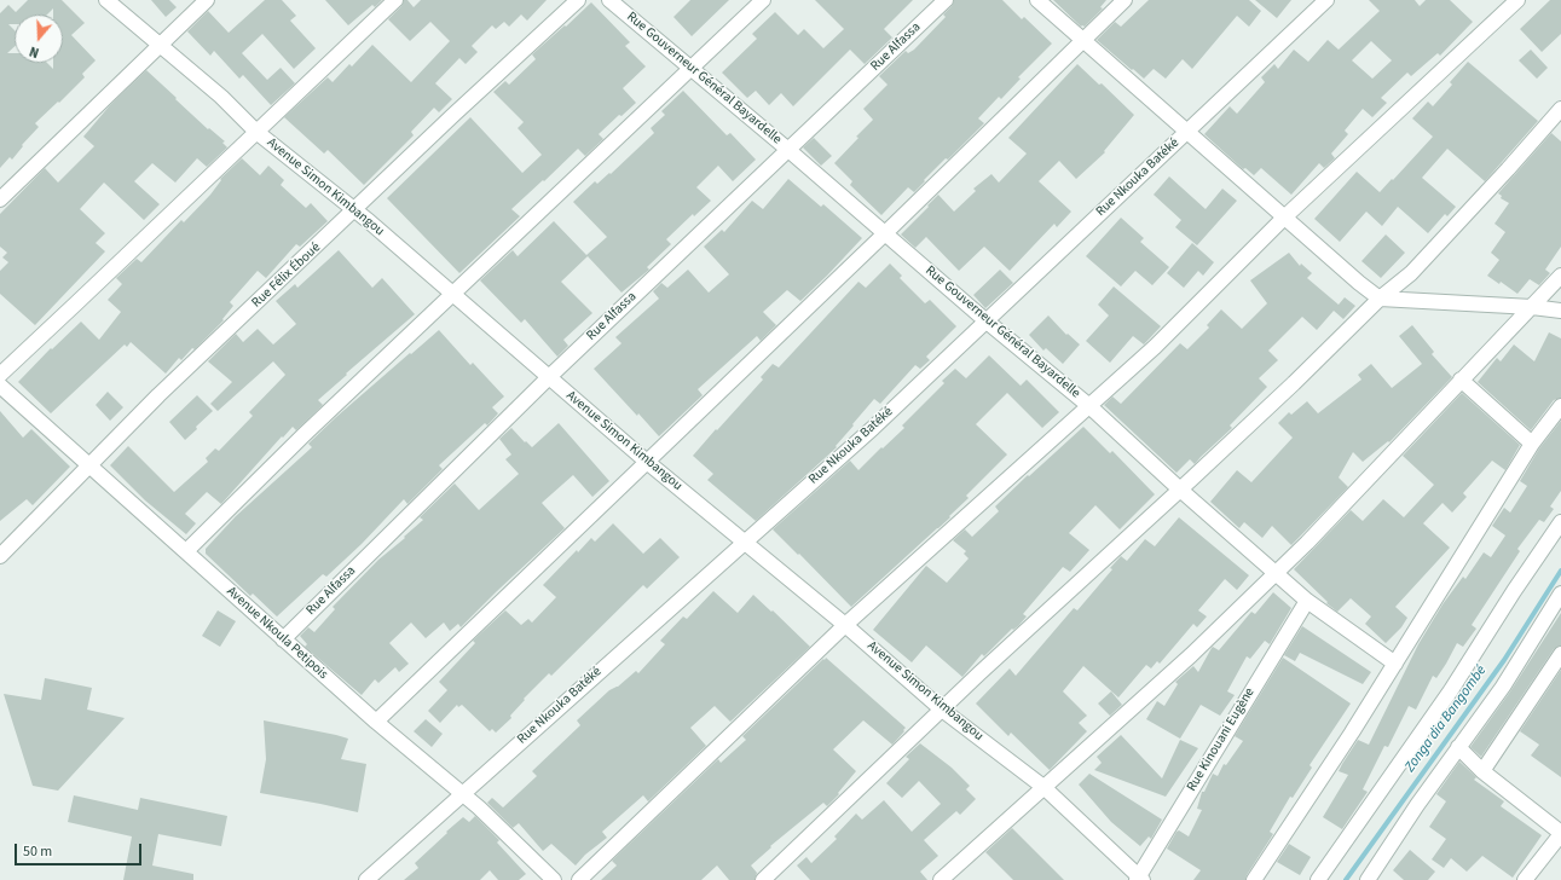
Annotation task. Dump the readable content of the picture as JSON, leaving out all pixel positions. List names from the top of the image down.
{
  "streets": {
    "street": [
      "Rue Alfassa",
      "Rue Gouverneur Général Bayardelle",
      "Rue Nkouka Batéké",
      "Avenue Simon Kimbangou",
      "Rue Félix Éboué",
      "Avenue Nkoula Petipois",
      "Rue Kinouani Eugène"
    ]
  },
  "crossings": [
    ["Rue Alfassa", "Rue Gouverneur Général Bayardelle"],
    ["Rue Alfassa", "Avenue Simon Kimbangou"],
    ["Rue Alfassa", "Avenue Nkoula Petipois"],
    ["Rue Gouverneur Général Bayardelle", "Rue Nkouka Batéké"],
    ["Rue Gouverneur Général Bayardelle", "Rue Kinouani Eugène"],
    ["Rue Nkouka Batéké", "Avenue Simon Kimbangou"],
    ["Rue Nkouka Batéké", "Avenue Nkoula Petipois"],
    ["Avenue Simon Kimbangou", "Rue Félix Éboué"],
    ["Avenue Simon Kimbangou", "Rue Kinouani Eugène"],
    ["Rue Félix Éboué", "Avenue Nkoula Petipois"]
  ],
  "water": ["Zonga dia Bangombé"],
  "scale_bar": "50 m",
  "north": "bottom"
}
